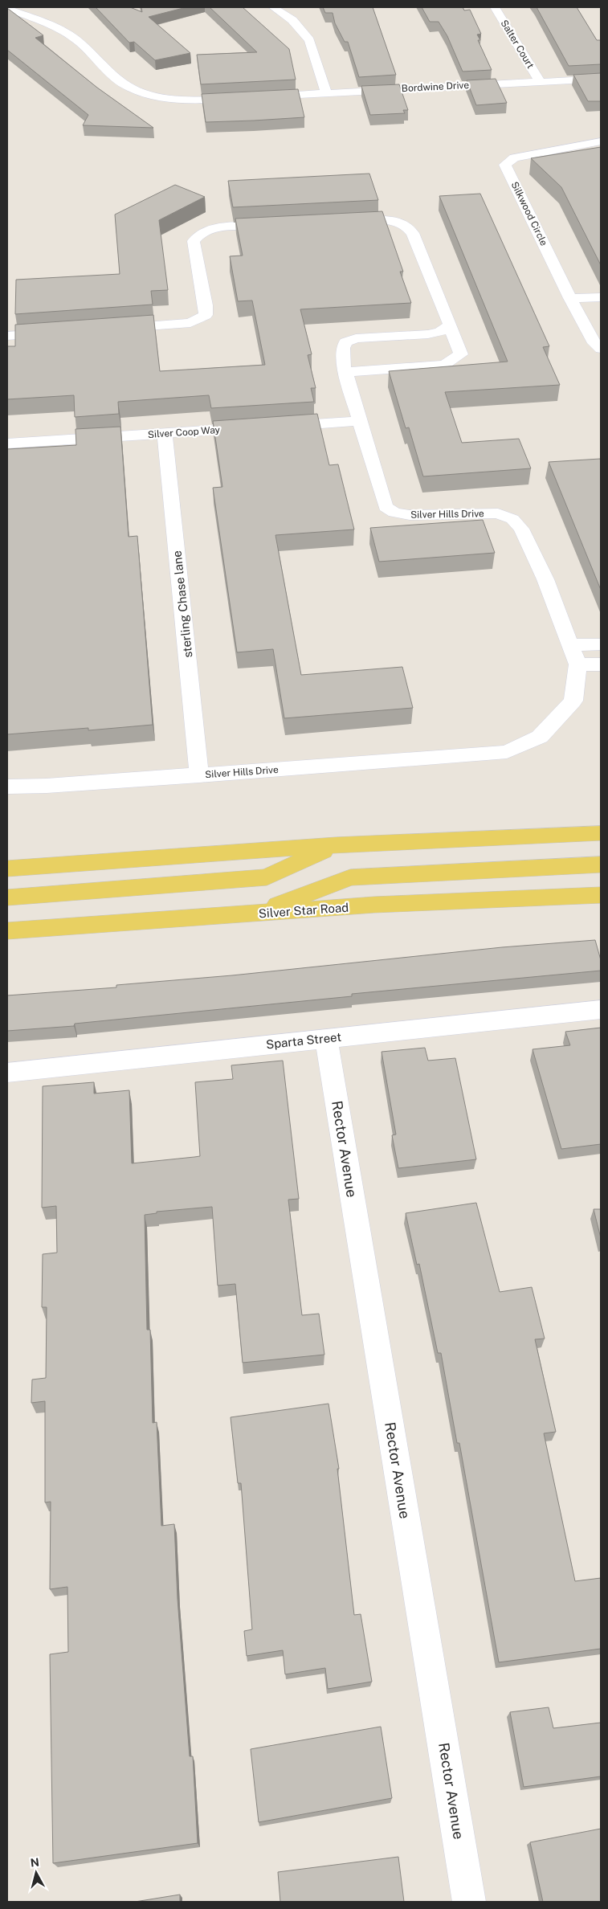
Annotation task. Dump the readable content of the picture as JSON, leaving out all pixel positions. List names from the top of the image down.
{
  "streets": {
    "main road": ["Silver Star Road"],
    "street": [
      "Salter Court",
      "Bordwine Drive",
      "Silkwood Circle",
      "Silver Coop Way",
      "Silver Hills Drive",
      "sterling Chase lane",
      "Sparta Street",
      "Rector Avenue"
    ]
  },
  "crossings": [
    ["Salter Court", "Bordwine Drive"],
    ["Silver Coop Way", "sterling Chase lane"],
    ["Silver Hills Drive", "sterling Chase lane"],
    ["Sparta Street", "Rector Avenue"]
  ],
  "north": "top"
}
